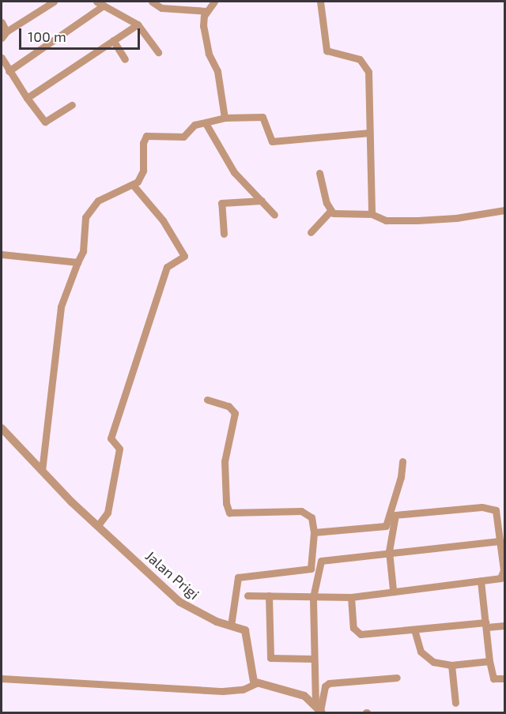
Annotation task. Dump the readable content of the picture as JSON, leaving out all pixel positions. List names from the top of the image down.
{
  "streets": {
    "street": ["Jalan Prigi"]
  },
  "scale_bar": "100 m"
}
